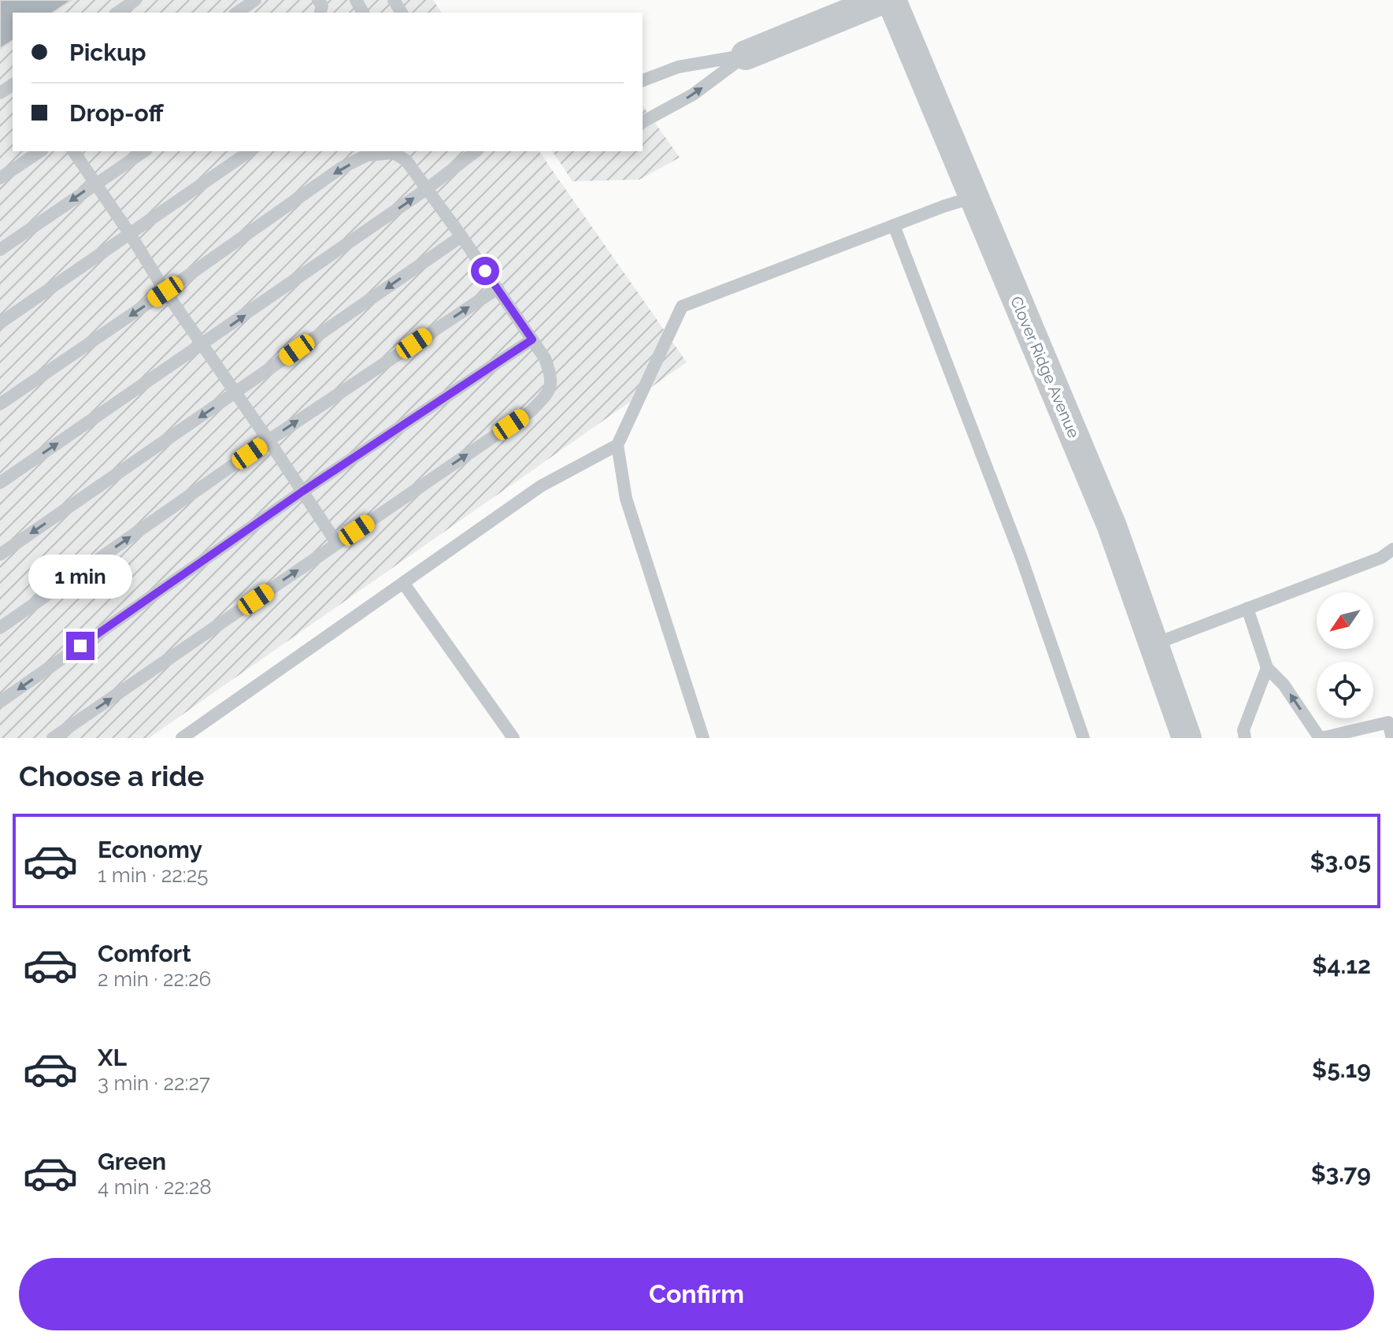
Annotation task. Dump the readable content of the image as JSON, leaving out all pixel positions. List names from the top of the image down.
{
  "streets": {
    "street": ["Clover Ridge Avenue"]
  },
  "north": "bottom left",
  "page": {
    "banner": ["Pickup", "Drop-off"],
    "bubble": "1 min",
    "heading": "Choose a ride",
    "list": [
      {
        "name": "Economy",
        "note": "1 min · 22:25",
        "value": "$3.05"
      },
      {
        "name": "Comfort",
        "note": "2 min · 22:26",
        "value": "$4.12"
      },
      {
        "name": "XL",
        "note": "3 min · 22:27",
        "value": "$5.19"
      },
      {
        "name": "Green",
        "note": "4 min · 22:28",
        "value": "$3.79"
      }
    ],
    "buttons": "Confirm"
  }
}
